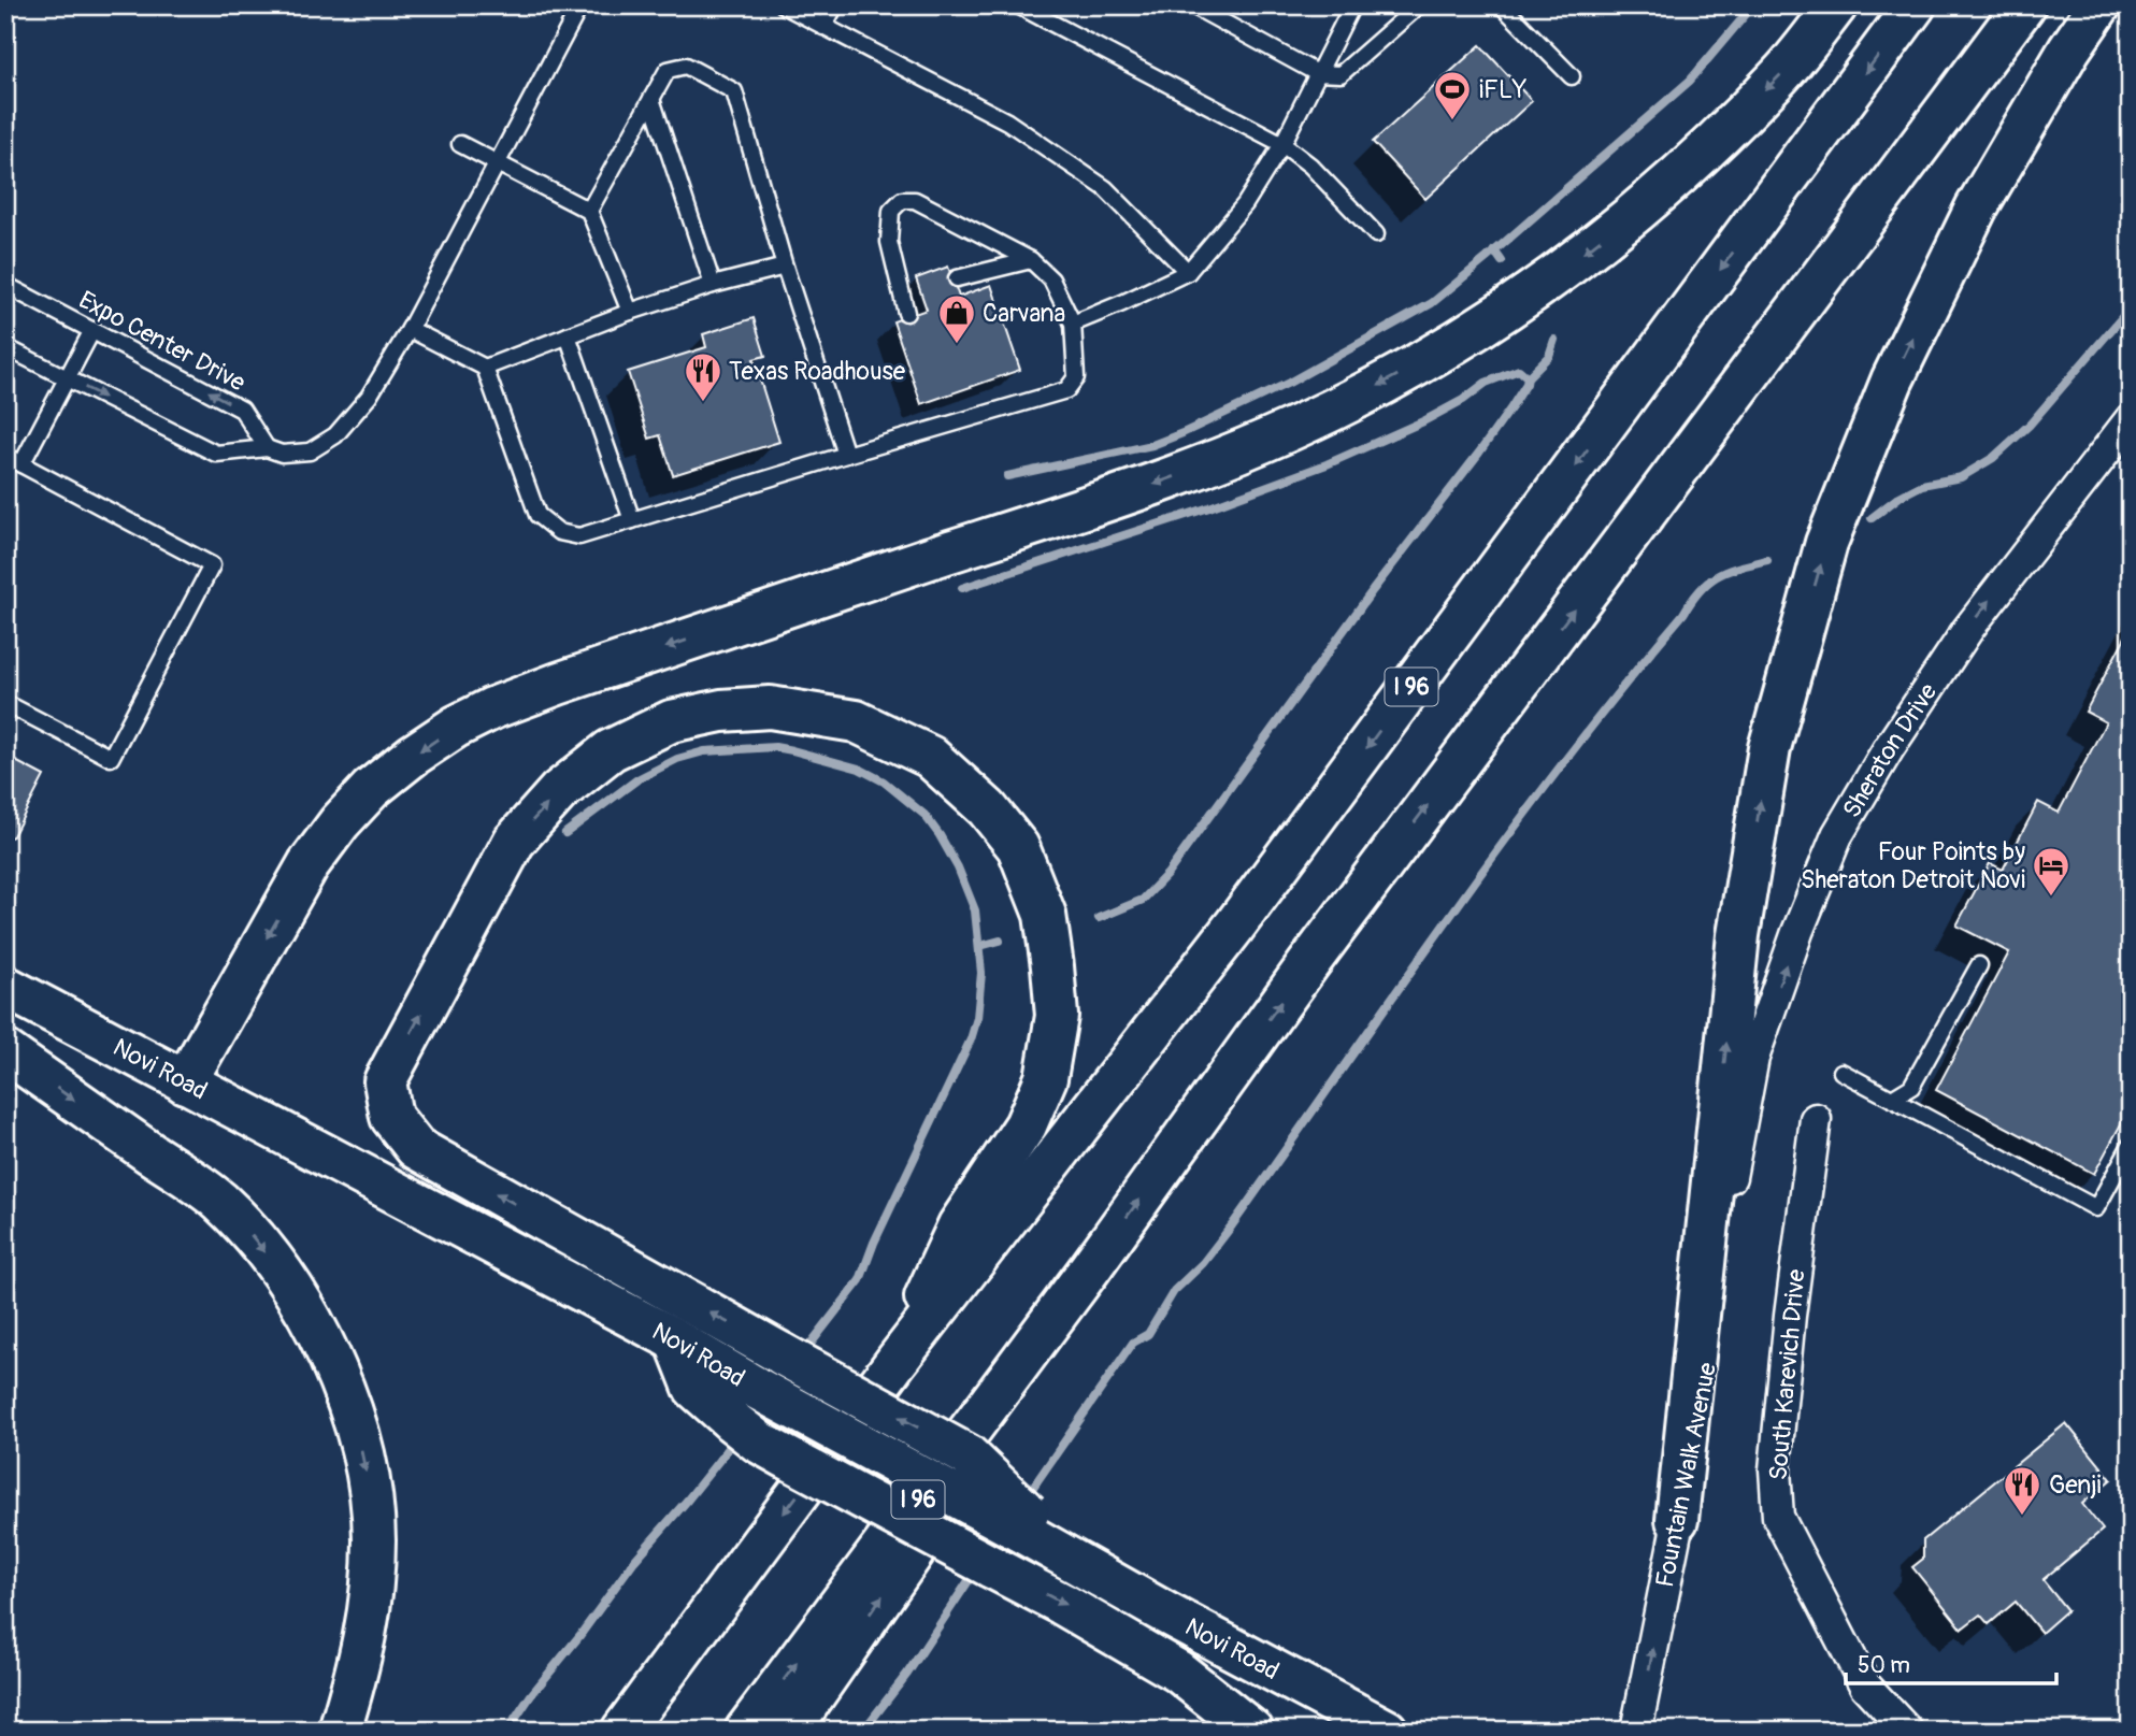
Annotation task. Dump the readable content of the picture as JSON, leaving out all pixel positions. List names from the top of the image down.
{
  "streets": {
    "main road": ["I 96", "Novi Road"],
    "street": ["Sheraton Drive", "South Karevich Drive", "Fountain Walk Avenue"],
    "lane": ["Expo Center Drive"]
  },
  "crossings": [
    ["Sheraton Drive", "Fountain Walk Avenue"]
  ],
  "one_way": ["Sheraton Drive", "Fountain Walk Avenue"],
  "places": {
    "sports": ["iFLY"],
    "shop": ["Carvana"],
    "restaurant": ["Texas Roadhouse", "Genji"],
    "hotel": ["Four Points by Sheraton Detroit Novi"]
  },
  "scale_bar": "50 m"
}
